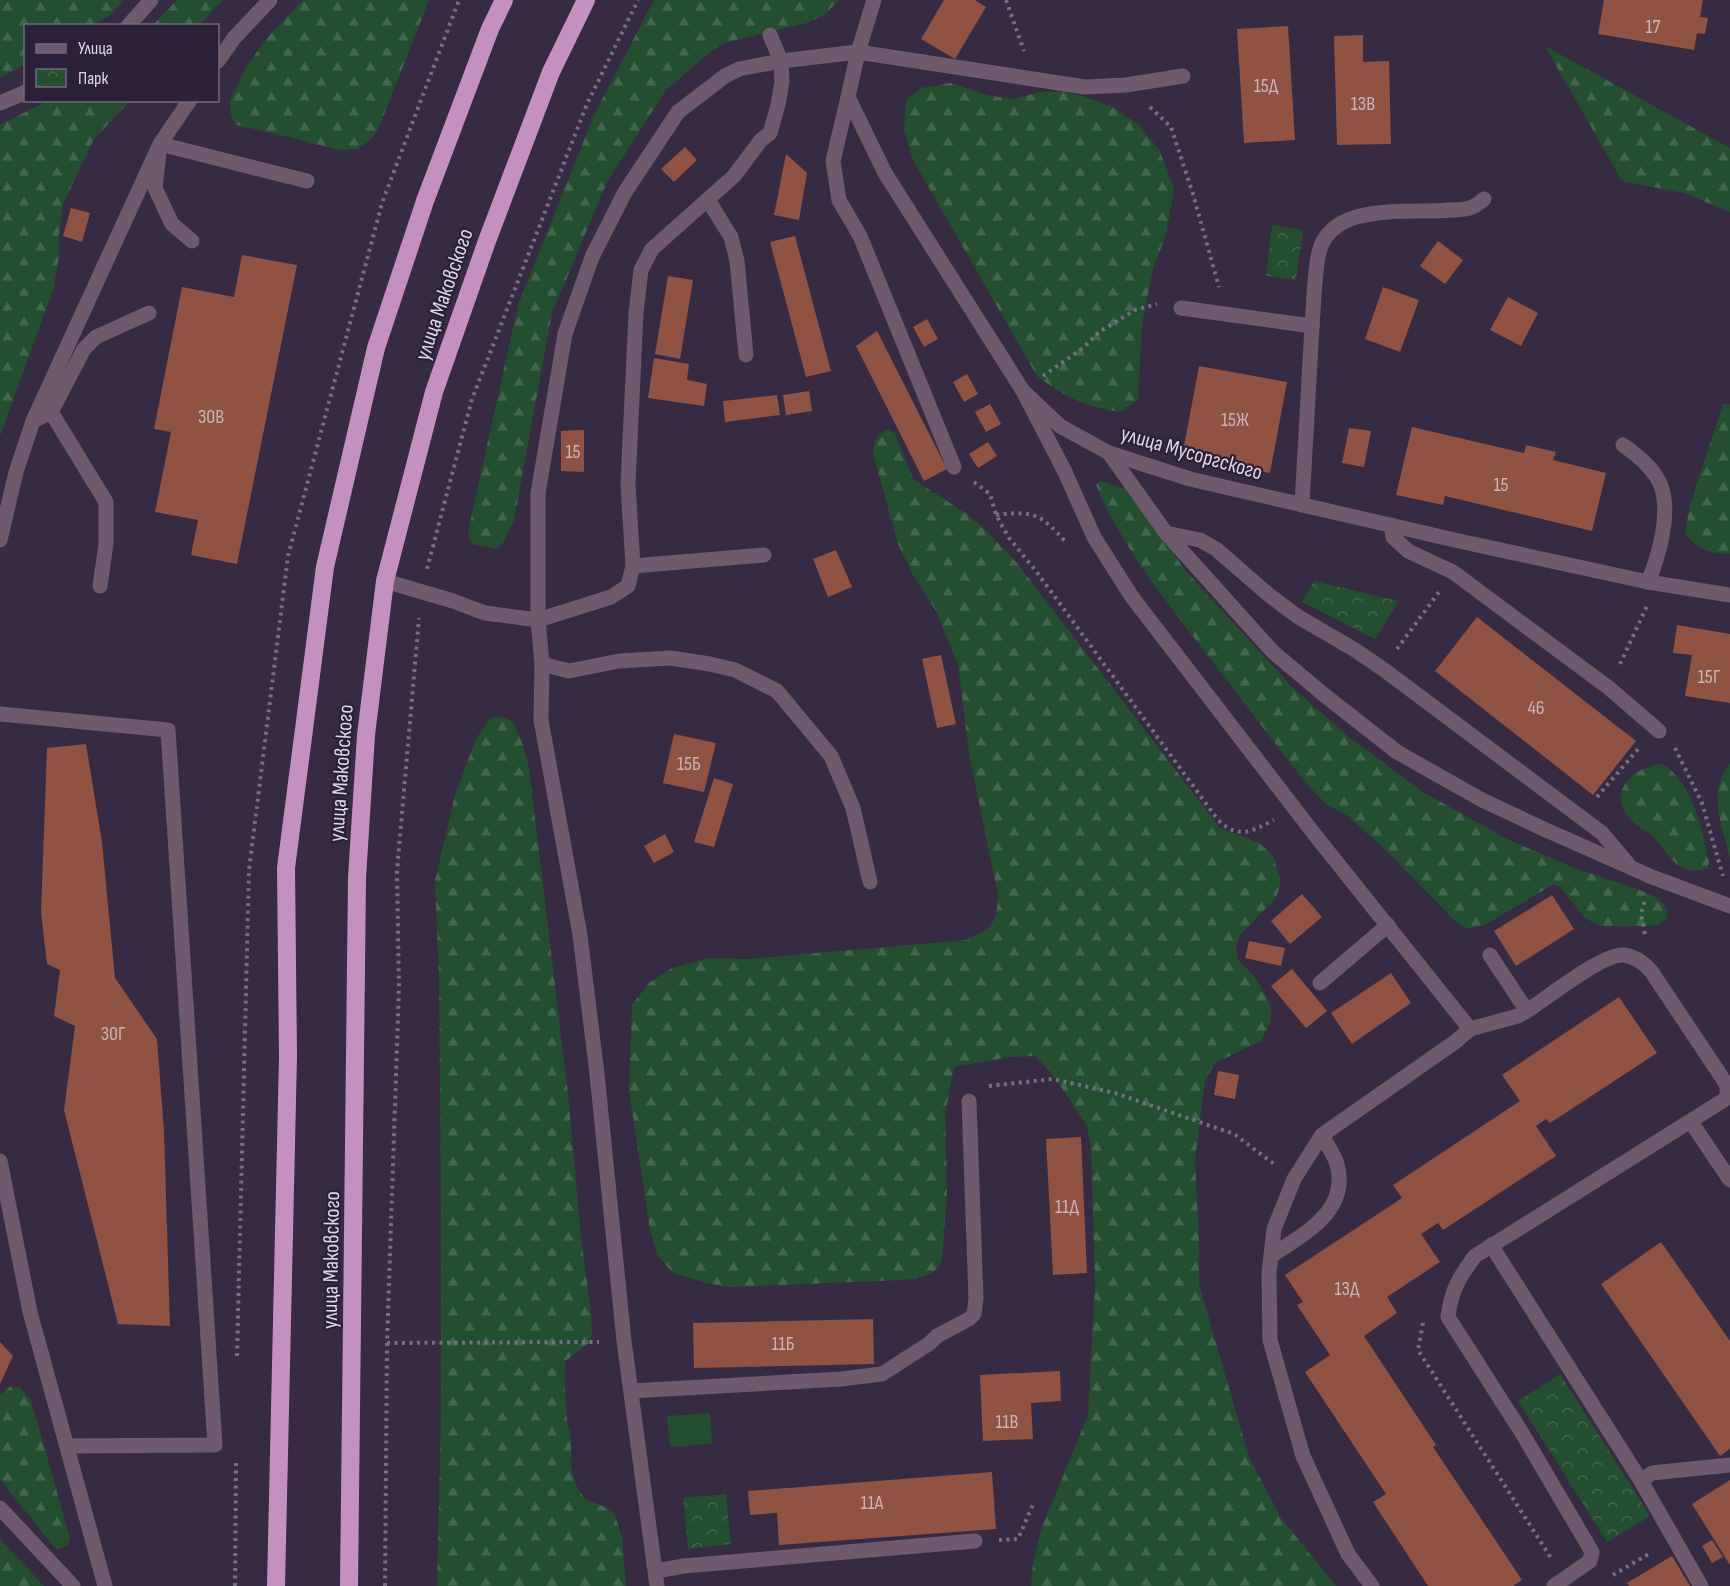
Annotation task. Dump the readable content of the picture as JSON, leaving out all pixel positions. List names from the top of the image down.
{
  "streets": {
    "highway": ["улица Маковского"],
    "street": ["улица Мусоргского"]
  },
  "house_numbers": [
    "17",
    "15Д",
    "13В",
    "30В",
    "15Ж",
    "15",
    "15",
    "15Г",
    "46",
    "15Б",
    "30Г",
    "11Д",
    "13Д",
    "11Б",
    "11В",
    "11А"
  ],
  "legend": ["Улица", "Парк"]
}
